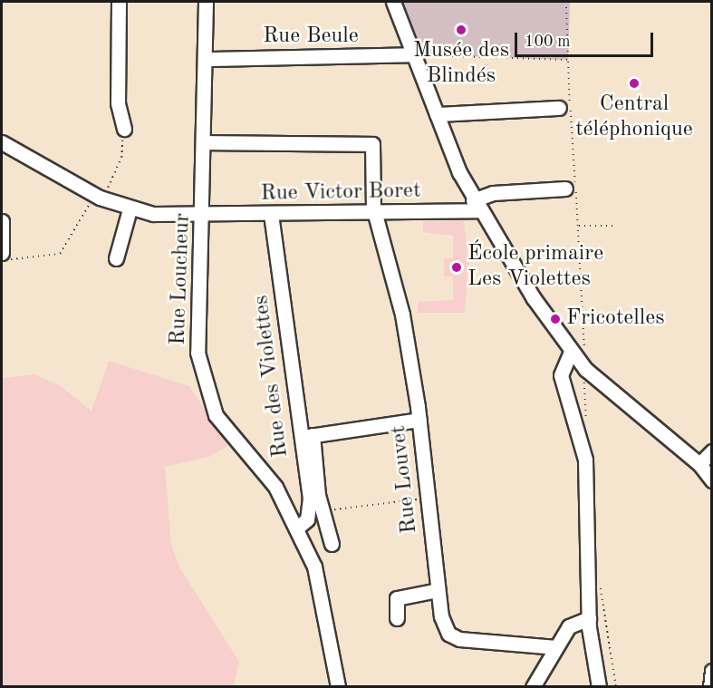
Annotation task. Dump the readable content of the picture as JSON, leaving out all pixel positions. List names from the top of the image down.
{
  "streets": {
    "street": [
      "Rue Beule",
      "Rue Victor Boret",
      "Rue Loucheur",
      "Rue des Violettes",
      "Rue Louvet"
    ]
  },
  "crossings": [
    ["Rue Beule", "Rue Loucheur"],
    ["Rue Victor Boret", "Rue Loucheur"],
    ["Rue Victor Boret", "Rue des Violettes"],
    ["Rue Victor Boret", "Rue Louvet"],
    ["Rue Loucheur", "Rue des Violettes"],
    ["Rue Loucheur", "Rue Louvet"]
  ],
  "places": [
    "Musée des Blindés",
    "Central téléphonique",
    "École primaire Les Violettes",
    "Fricotelles"
  ],
  "scale_bar": "100 m"
}
